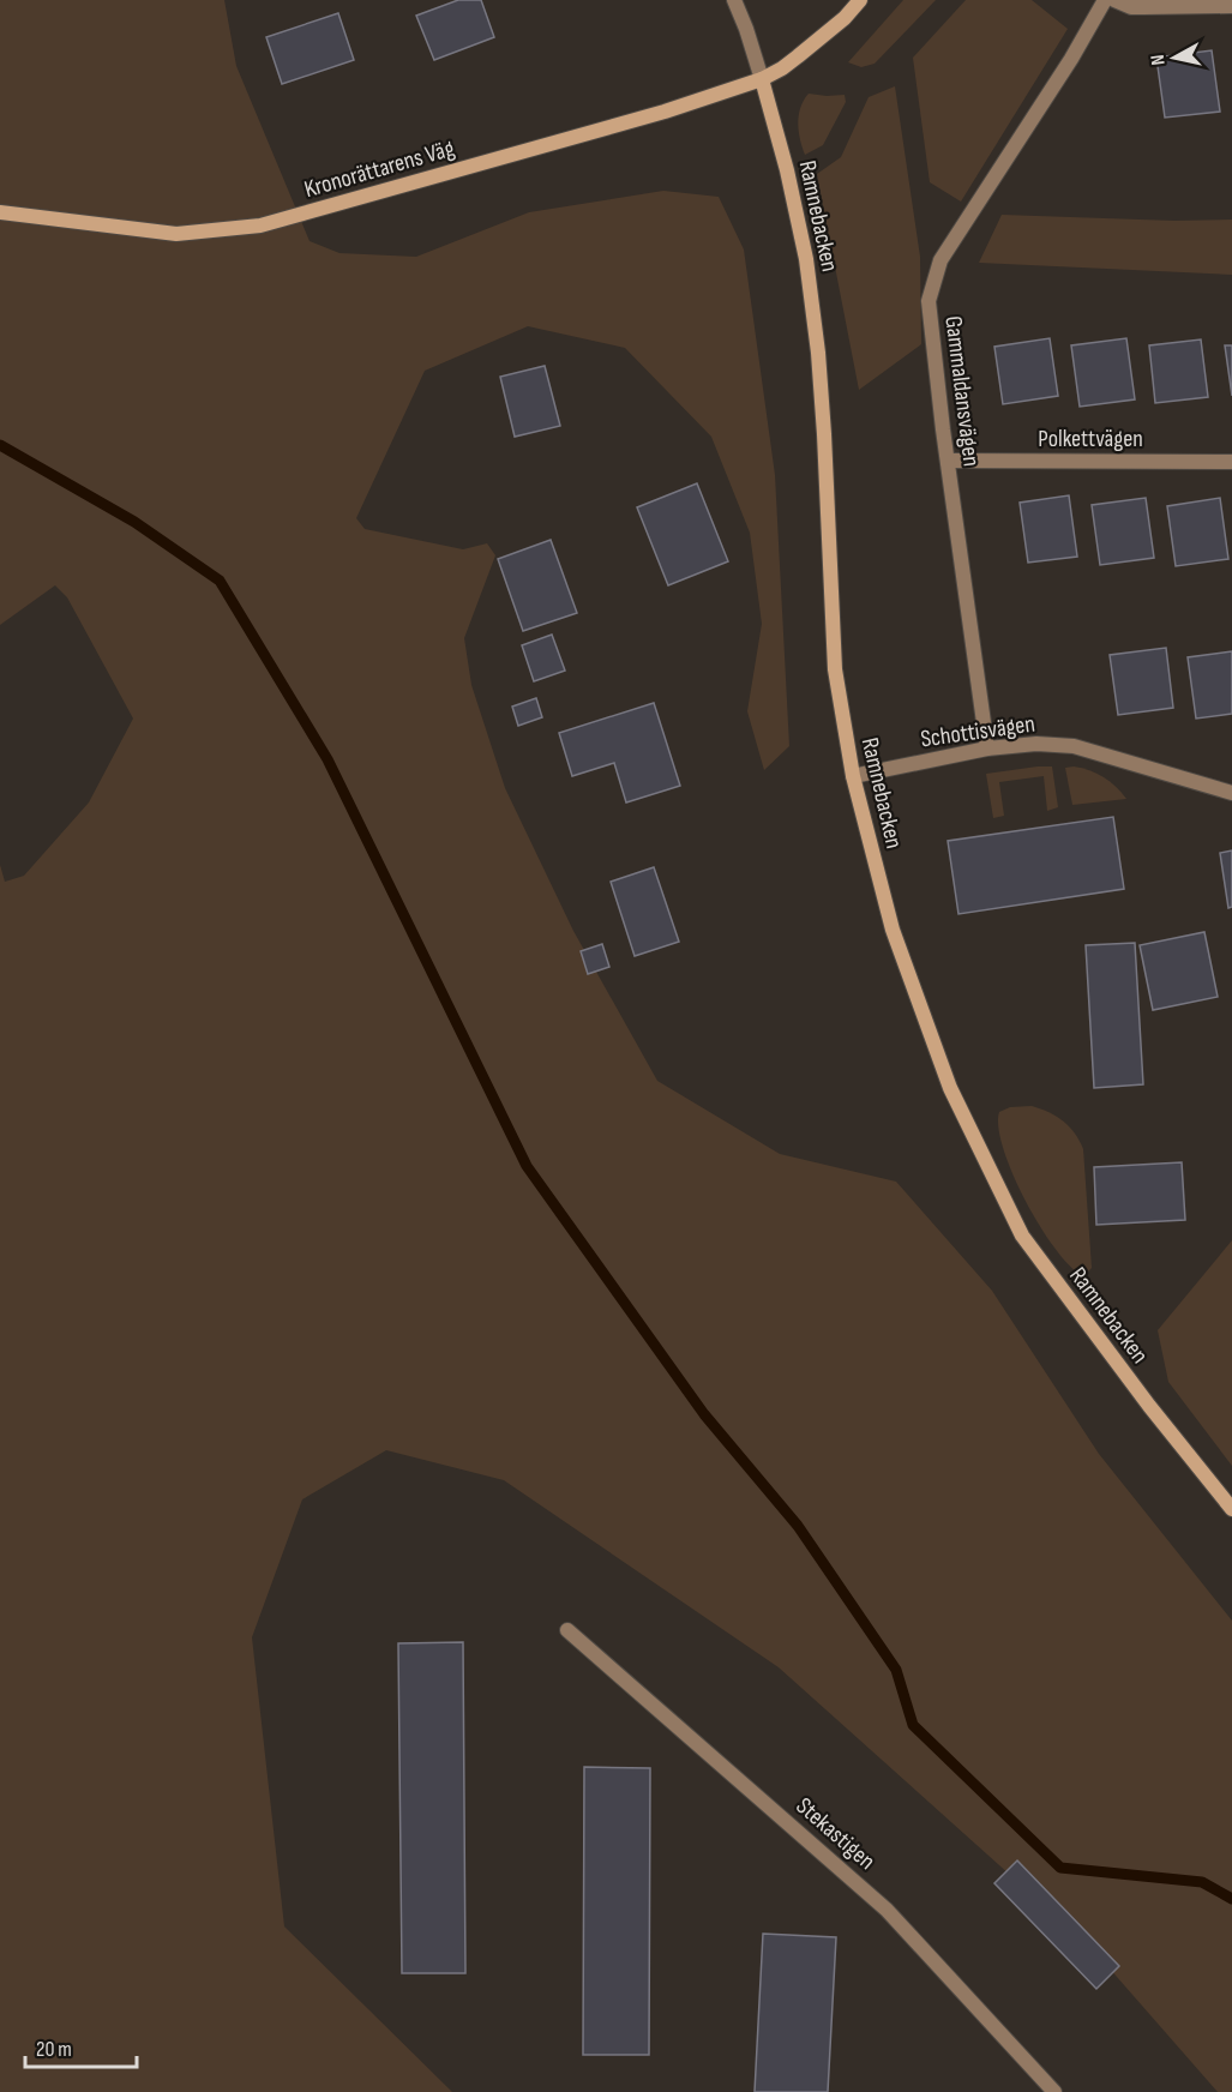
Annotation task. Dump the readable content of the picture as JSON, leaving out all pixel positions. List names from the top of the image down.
{
  "streets": {
    "street": [
      "Kronorättarens Väg",
      "Ramnebacken",
      "Gammaldansvägen",
      "Polkettvägen",
      "Schottisvägen",
      "Stekastigen"
    ]
  },
  "crossings": [
    ["Kronorättarens Väg", "Ramnebacken"],
    ["Ramnebacken", "Schottisvägen"],
    ["Gammaldansvägen", "Polkettvägen"],
    ["Gammaldansvägen", "Schottisvägen"]
  ],
  "scale_bar": "20 m",
  "north": "left"
}
